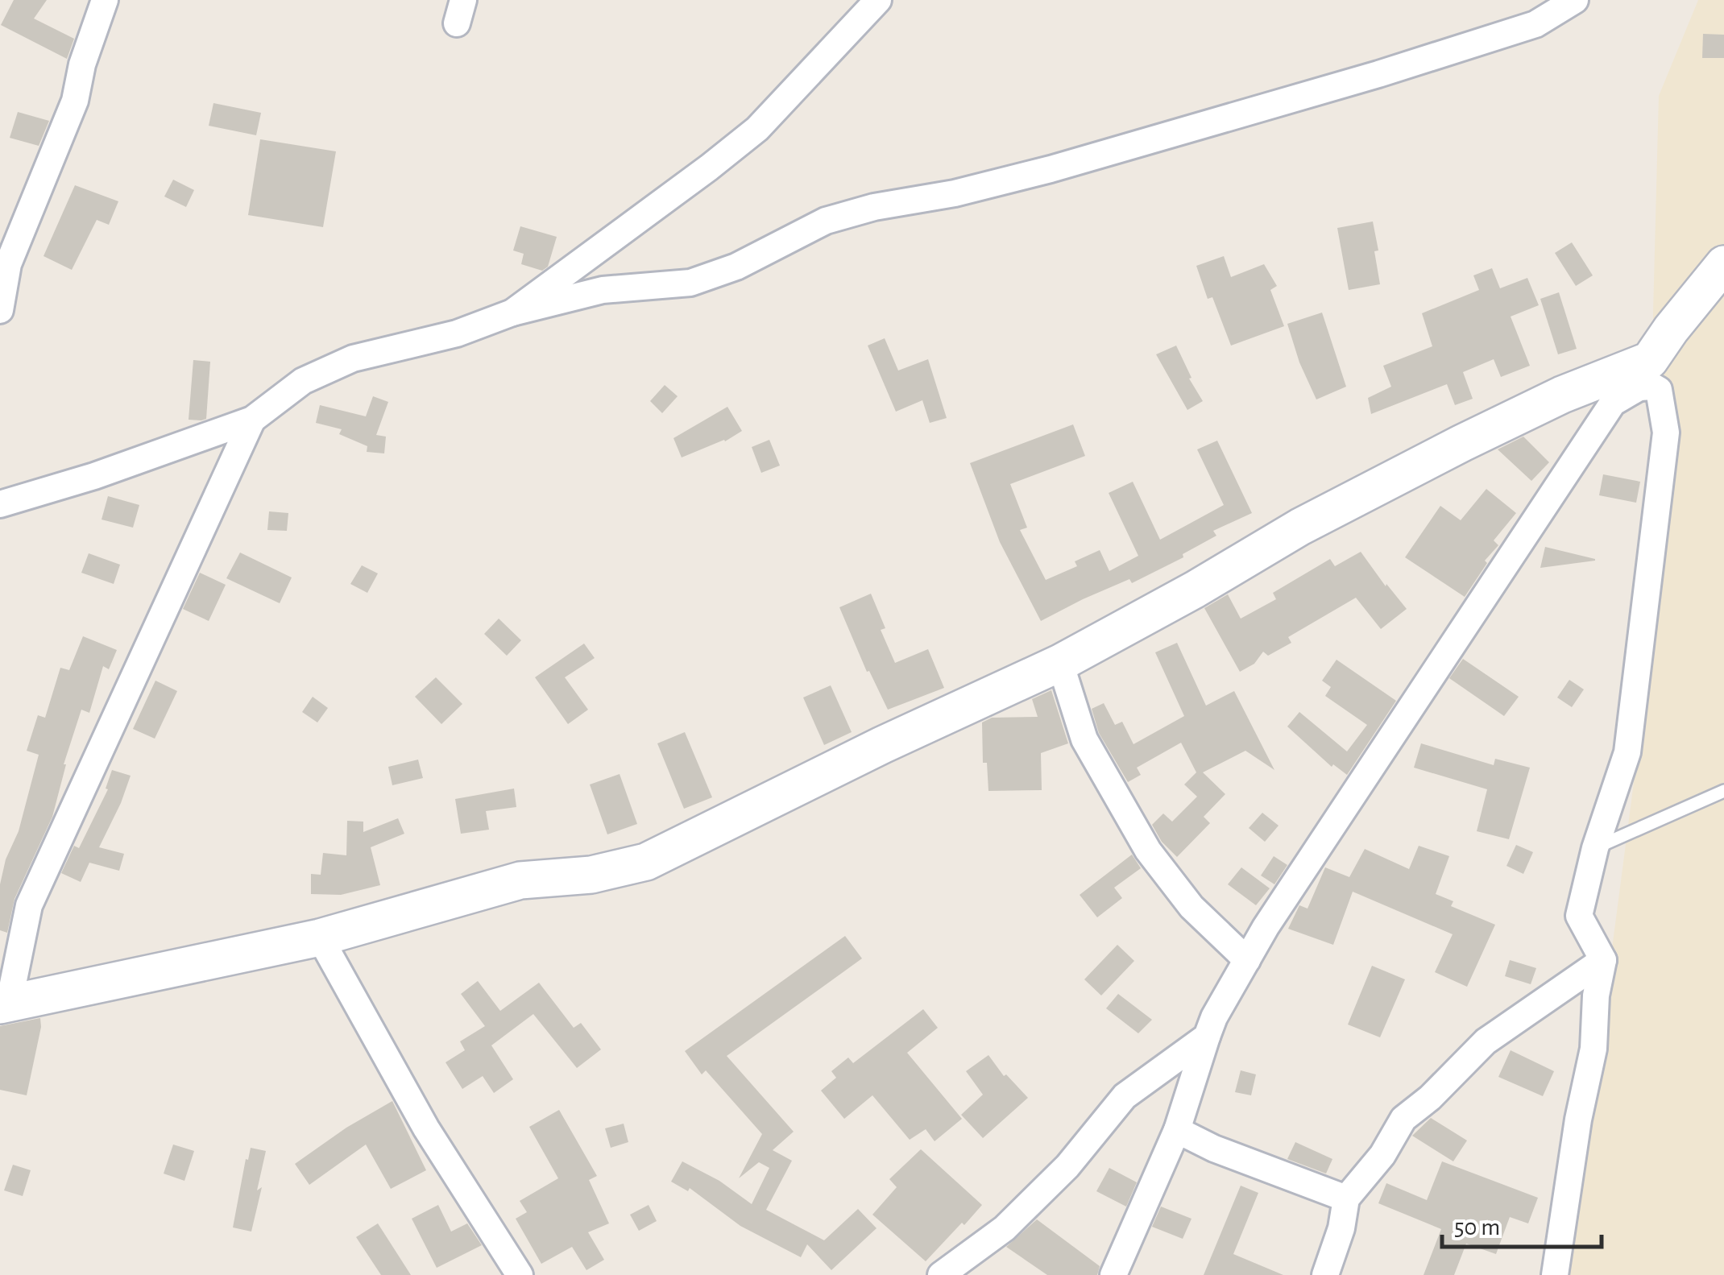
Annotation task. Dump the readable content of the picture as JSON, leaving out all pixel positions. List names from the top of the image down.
{
  "scale_bar": "50 m"
}
